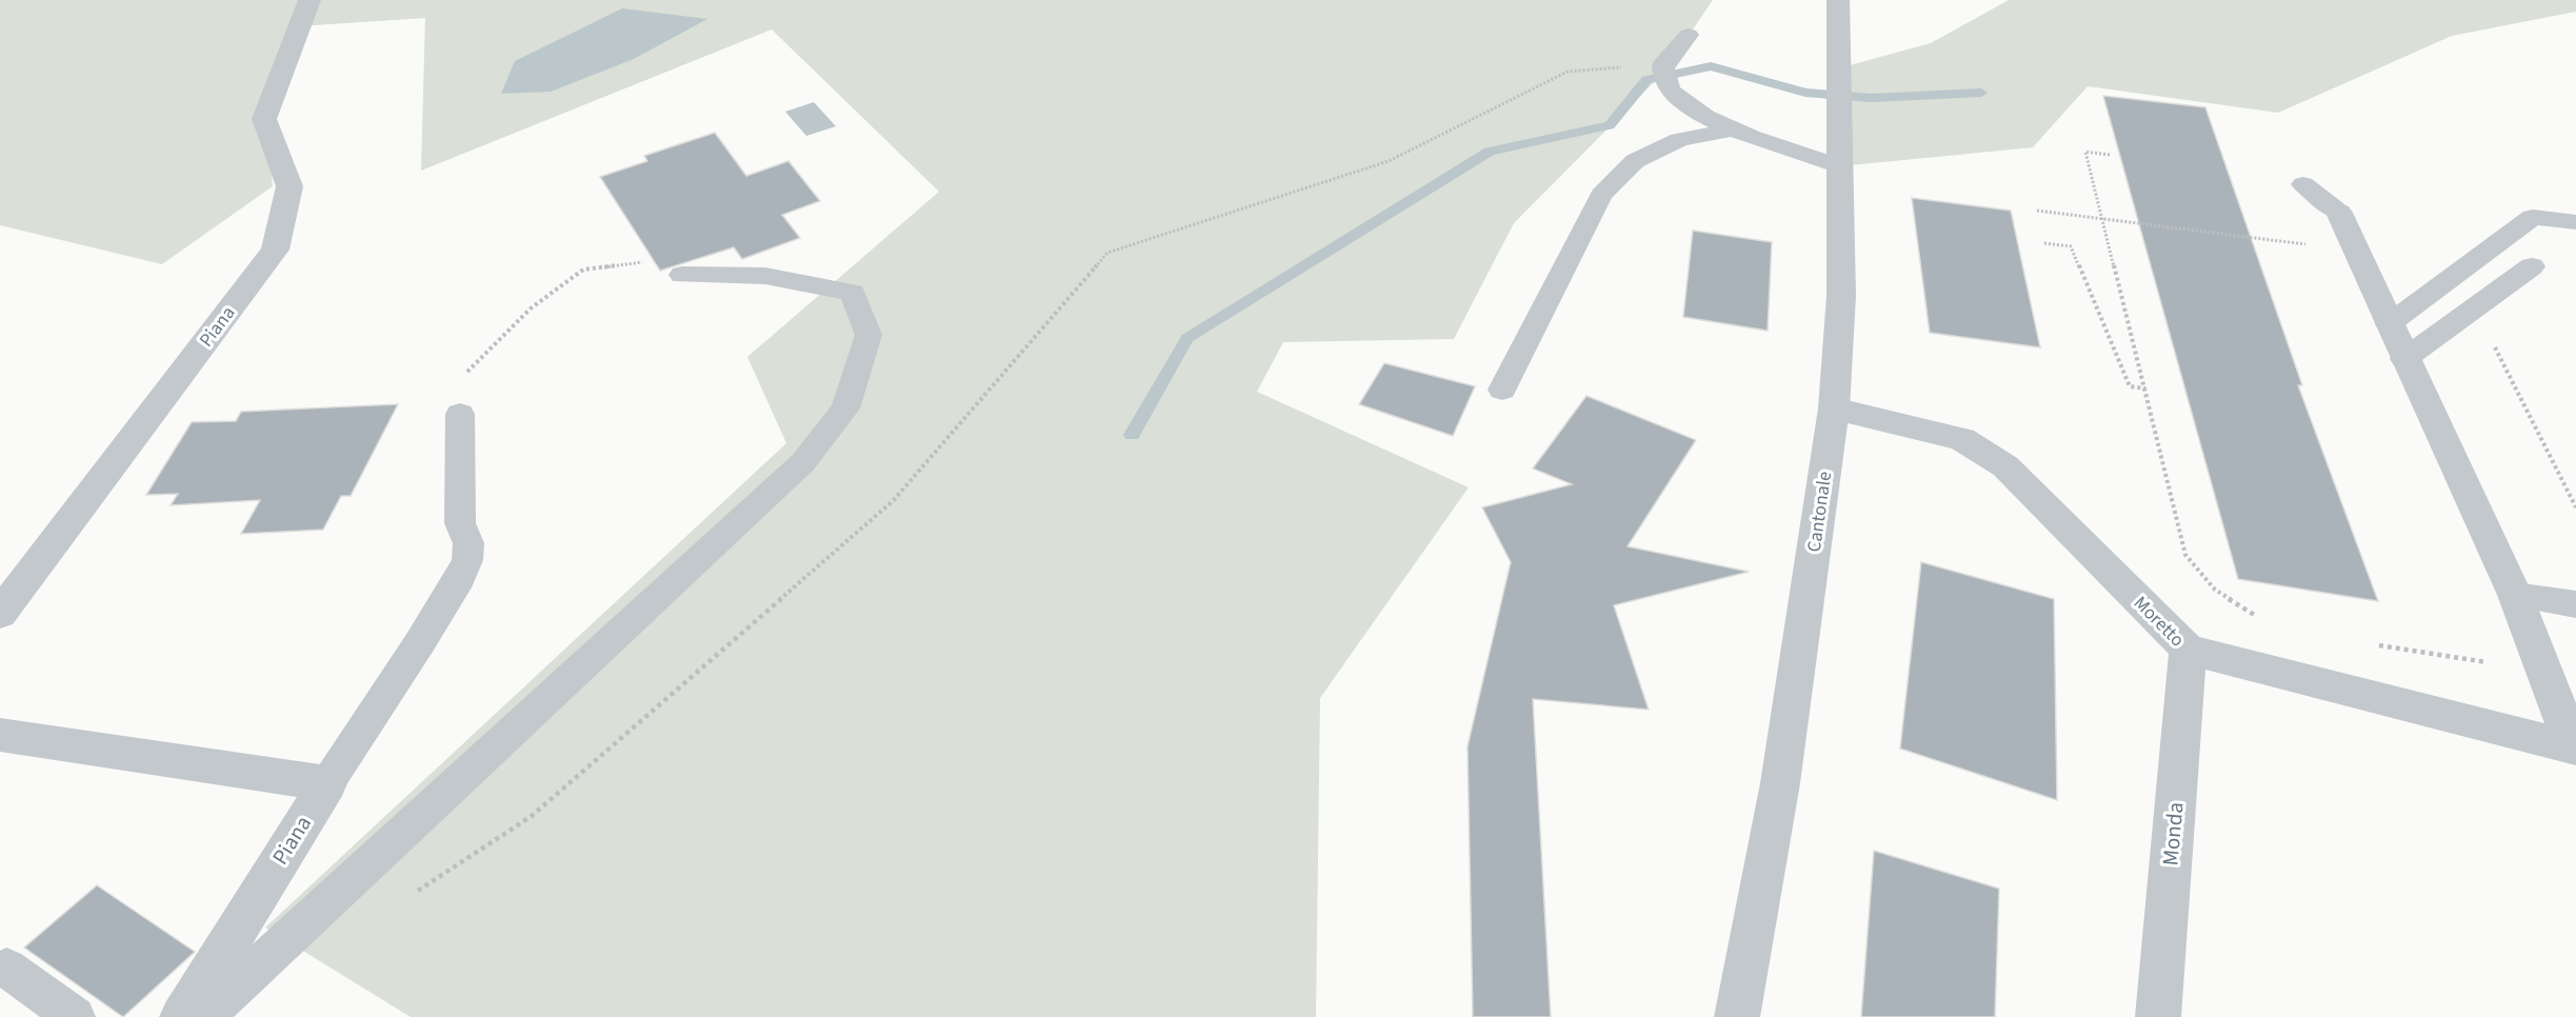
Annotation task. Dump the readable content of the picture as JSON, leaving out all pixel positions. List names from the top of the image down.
{
  "streets": {
    "street": [
      "Piana",
      "Cantonale",
      "Moretto",
      "Monda"
    ]
  },
  "crossings": [
    ["Cantonale", "Moretto"],
    ["Moretto", "Monda"]
  ]
}
